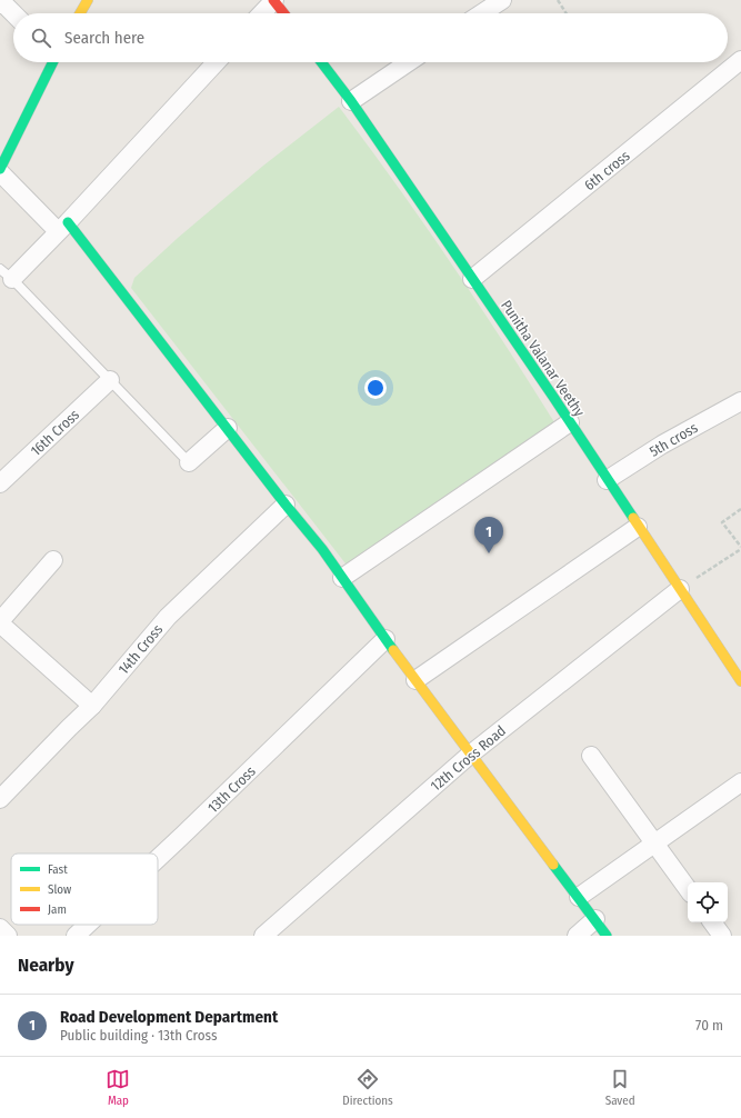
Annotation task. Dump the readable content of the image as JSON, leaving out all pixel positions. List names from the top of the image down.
{
  "streets": {
    "street": [
      "6th cross",
      "Punitha Valanar Veethy",
      "16th Cross",
      "5th cross",
      "14th Cross",
      "12th Cross Road",
      "13th Cross"
    ]
  },
  "crossings": [
    ["6th cross", "Punitha Valanar Veethy"],
    ["Punitha Valanar Veethy", "5th cross"],
    ["Punitha Valanar Veethy", "12th Cross Road"]
  ],
  "legend": ["Fast", "Slow", "Jam"],
  "page": {
    "search": "Search here",
    "pins": "1",
    "heading": "Nearby",
    "list": [
      {
        "mark": "1",
        "name": "Road Development Department",
        "note": "Public building · 13th Cross",
        "value": "70 m"
      }
    ],
    "nav": ["Map", "Directions", "Saved"]
  }
}
